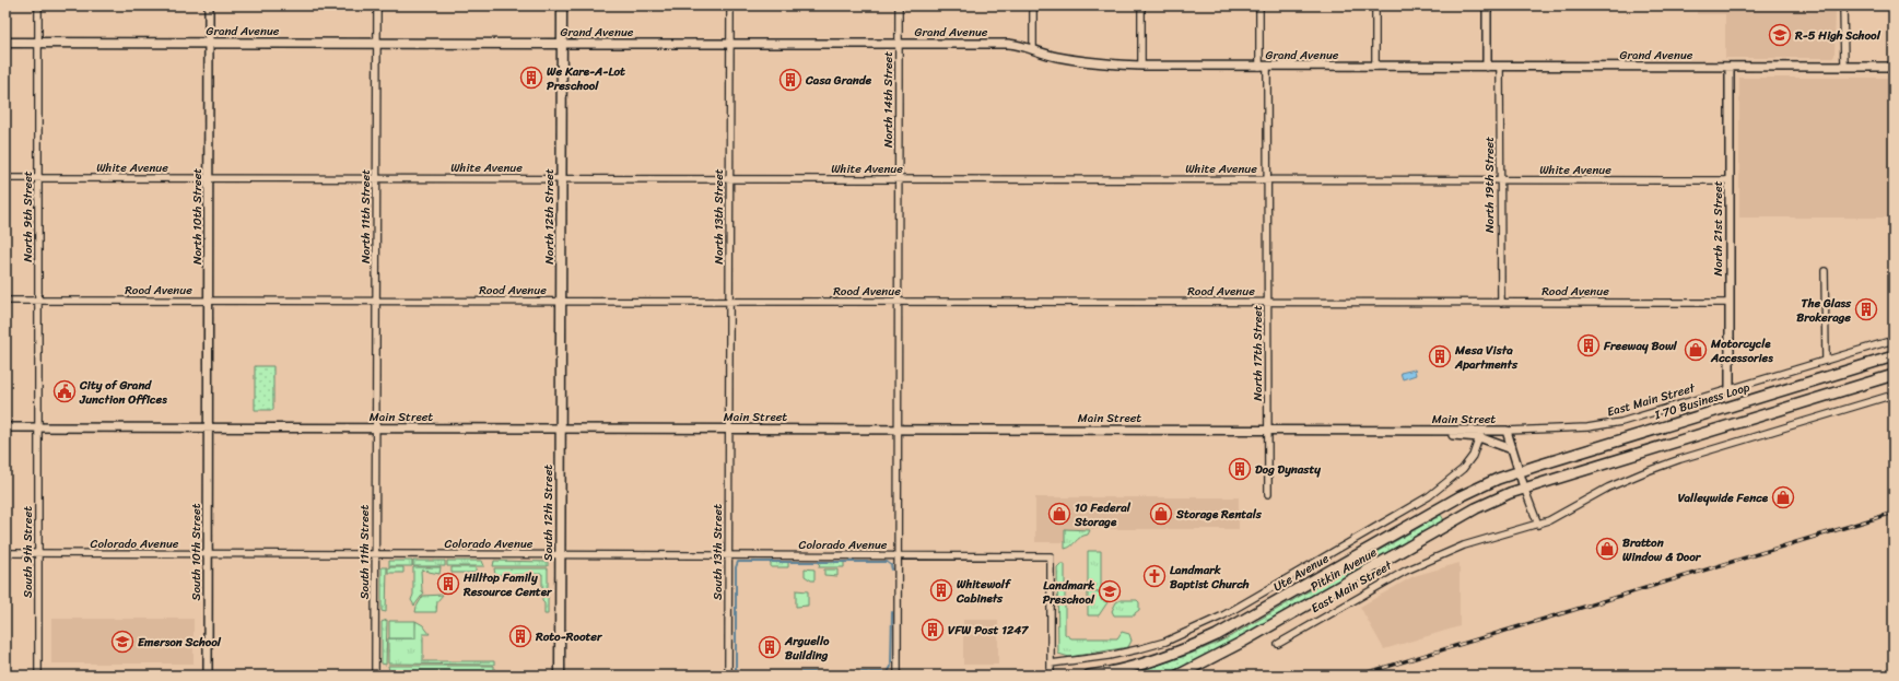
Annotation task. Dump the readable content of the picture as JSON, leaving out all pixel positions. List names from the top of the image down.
{
  "streets": {
    "main road": [
      "Grand Avenue",
      "North 12th Street",
      "I 70 Business Loop",
      "South 12th Street",
      "Pitkin Avenue",
      "Ute Avenue"
    ],
    "street": [
      "North 14th Street",
      "White Avenue",
      "North 19th Street",
      "North 9th Street",
      "North 10th Street",
      "North 11th Street",
      "North 13th Street",
      "North 21st Street",
      "Rood Avenue",
      "North 17th Street",
      "East Main Street",
      "Main Street",
      "Colorado Avenue",
      "South 9th Street",
      "South 10th Street",
      "South 11th Street",
      "South 13th Street"
    ]
  },
  "crossings": [
    ["Grand Avenue", "North 14th Street"],
    ["Grand Avenue", "North 19th Street"],
    ["Grand Avenue", "North 9th Street"],
    ["Grand Avenue", "North 10th Street"],
    ["Grand Avenue", "North 11th Street"],
    ["Grand Avenue", "North 12th Street"],
    ["Grand Avenue", "North 13th Street"],
    ["Grand Avenue", "North 21st Street"],
    ["Grand Avenue", "North 17th Street"],
    ["North 14th Street", "White Avenue"],
    ["North 14th Street", "Rood Avenue"],
    ["North 14th Street", "Main Street"],
    ["North 14th Street", "Colorado Avenue"],
    ["White Avenue", "North 19th Street"],
    ["White Avenue", "North 9th Street"],
    ["White Avenue", "North 10th Street"],
    ["White Avenue", "North 11th Street"],
    ["White Avenue", "North 12th Street"],
    ["White Avenue", "North 13th Street"],
    ["White Avenue", "North 21st Street"],
    ["White Avenue", "North 17th Street"],
    ["North 19th Street", "Rood Avenue"],
    ["North 9th Street", "Rood Avenue"],
    ["North 9th Street", "Main Street"],
    ["North 9th Street", "South 9th Street"],
    ["North 10th Street", "Rood Avenue"],
    ["North 10th Street", "Main Street"],
    ["North 10th Street", "South 10th Street"],
    ["North 11th Street", "Rood Avenue"],
    ["North 11th Street", "Main Street"],
    ["North 11th Street", "South 11th Street"],
    ["North 12th Street", "Rood Avenue"],
    ["North 12th Street", "Main Street"],
    ["North 12th Street", "South 12th Street"],
    ["North 13th Street", "Rood Avenue"],
    ["North 13th Street", "Main Street"],
    ["North 13th Street", "South 13th Street"],
    ["North 21st Street", "Rood Avenue"],
    ["North 21st Street", "East Main Street"],
    ["Rood Avenue", "North 17th Street"],
    ["North 17th Street", "Main Street"],
    ["East Main Street", "Main Street"],
    ["I 70 Business Loop", "Ute Avenue"],
    ["Main Street", "South 12th Street"],
    ["Main Street", "South 9th Street"],
    ["Main Street", "South 10th Street"],
    ["Main Street", "South 11th Street"],
    ["Main Street", "South 13th Street"],
    ["South 12th Street", "Colorado Avenue"],
    ["Colorado Avenue", "South 9th Street"],
    ["Colorado Avenue", "South 10th Street"],
    ["Colorado Avenue", "South 11th Street"],
    ["Colorado Avenue", "South 13th Street"]
  ],
  "places": {
    "school or university": ["R-5 High School", "Landmark Preschool", "Emerson School"],
    "building": [
      "We Kare-A-Lot Preschool",
      "Casa Grande",
      "The Glass Brokerage",
      "Freeway Bowl",
      "Mesa Vista Apartments",
      "Dog Dynasty",
      "Hilltop Family Resource Center",
      "Whitewolf Cabinets",
      "VFW Post 1247",
      "Roto-Rooter",
      "Arguello Building"
    ],
    "shop": [
      "Motorcycle Accessories",
      "Valleywide Fence",
      "10 Federal Storage",
      "Storage Rentals",
      "Bratton Window & Door"
    ],
    "public building": ["City of Grand Junction Offices"],
    "church": ["Landmark Baptist Church"]
  }
}
